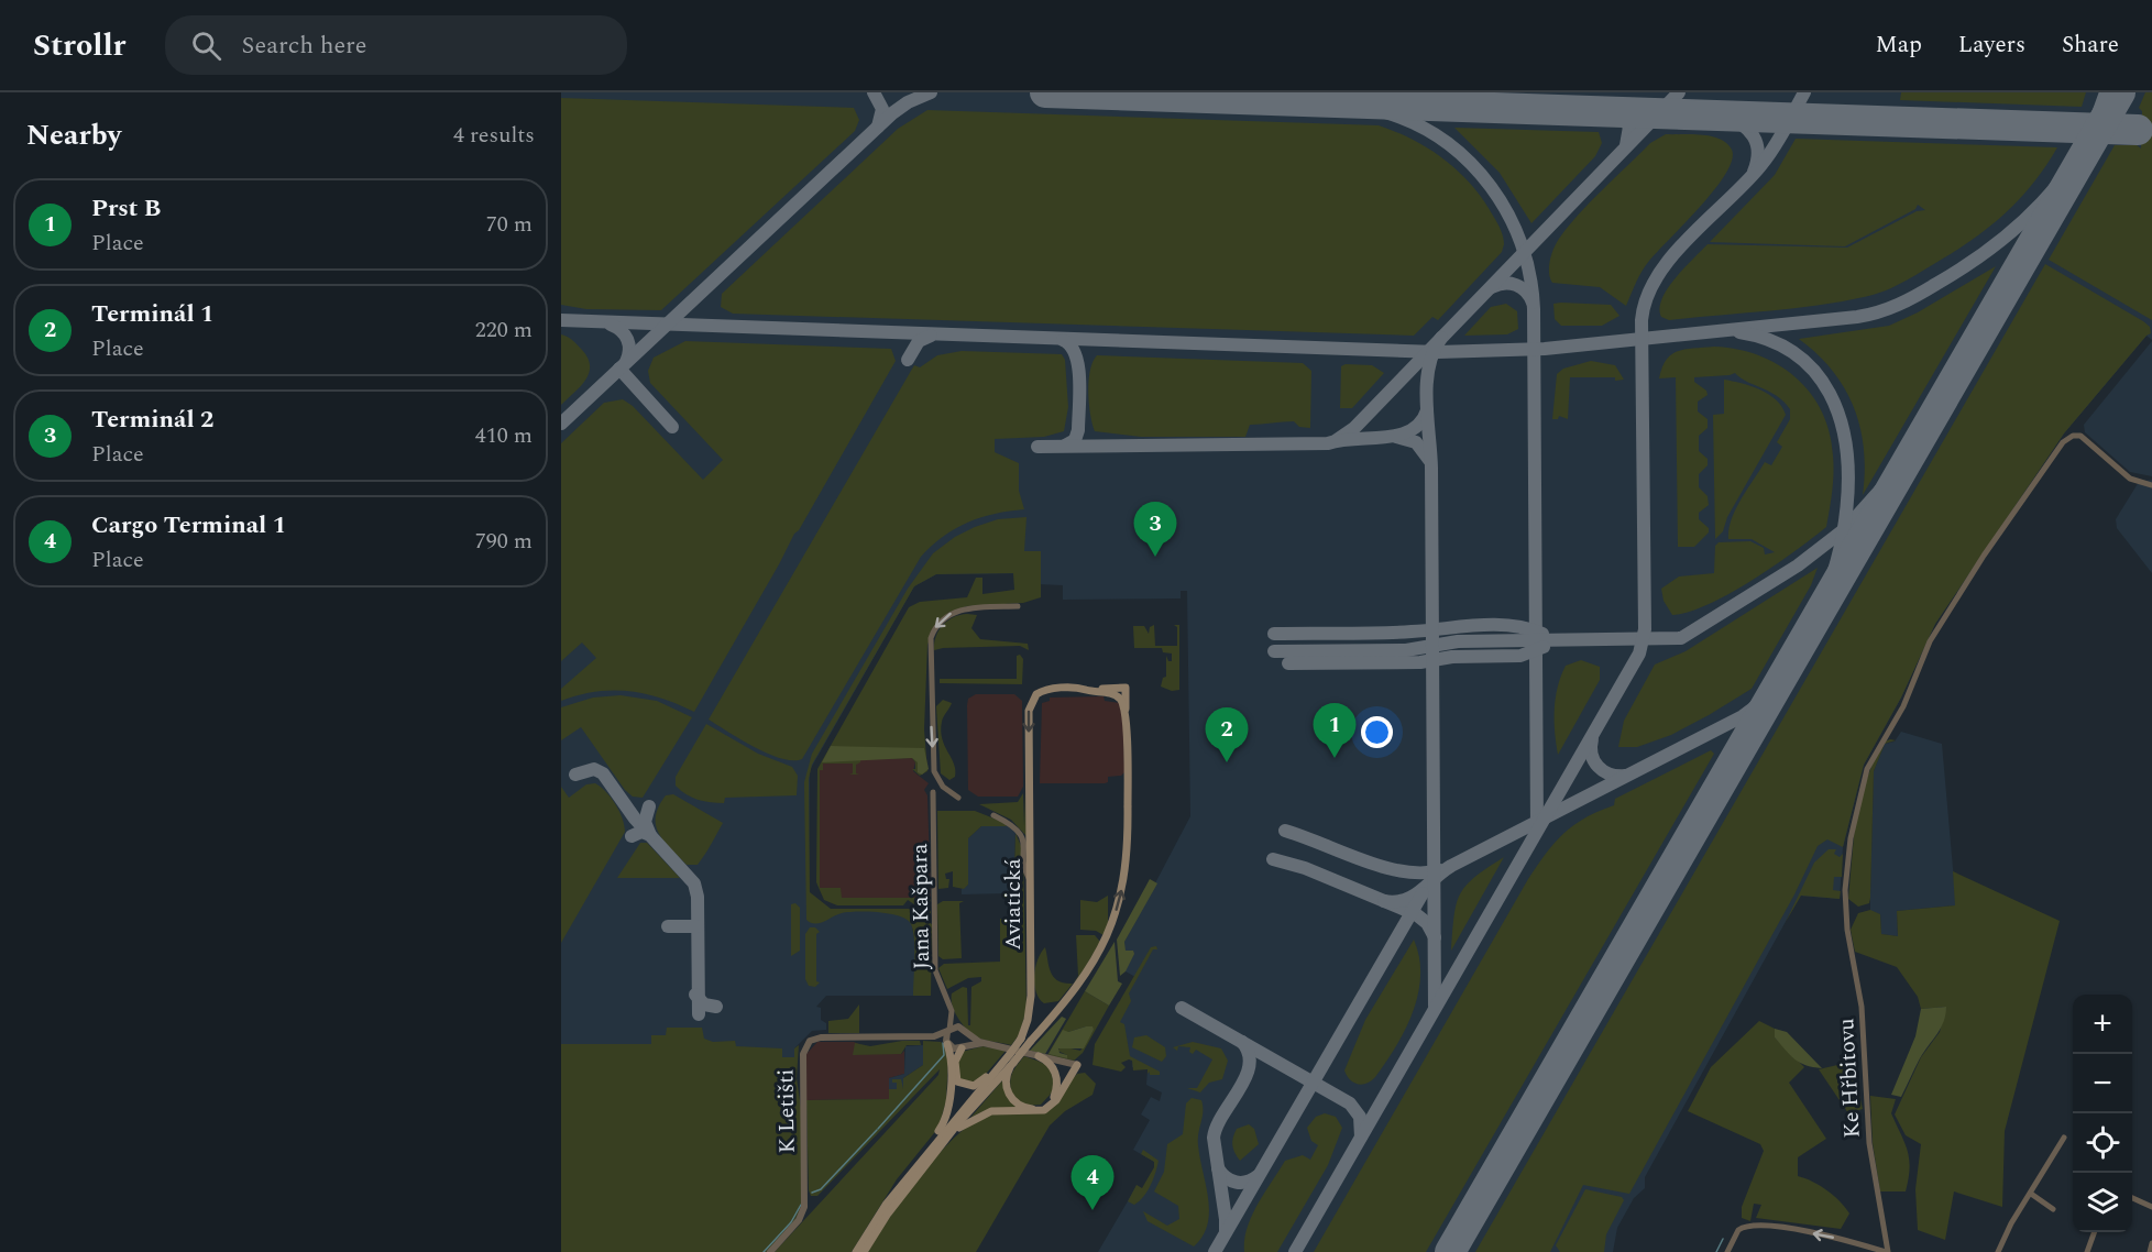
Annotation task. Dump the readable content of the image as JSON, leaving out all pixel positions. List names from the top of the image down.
{
  "streets": {
    "main road": ["Aviatická"],
    "street": ["Jana Kašpara", "Ke Hřbitovu", "K Letišti"]
  },
  "crossings": [
    ["Jana Kašpara", "K Letišti"]
  ],
  "page": {
    "header": "Strollr",
    "search": "Search here",
    "nav": ["Map", "Layers", "Share"],
    "heading": ["Nearby", "4 results"],
    "list": [
      {
        "mark": "1",
        "name": "Prst B",
        "note": "Place",
        "value": "70 m"
      },
      {
        "mark": "2",
        "name": "Terminál 1",
        "note": "Place",
        "value": "220 m"
      },
      {
        "mark": "3",
        "name": "Terminál 2",
        "note": "Place",
        "value": "410 m"
      },
      {
        "mark": "4",
        "name": "Cargo Terminal 1",
        "note": "Place",
        "value": "790 m"
      }
    ],
    "pins": [
      "3",
      "1",
      "2",
      "4"
    ],
    "map_buttons": ["+", "−"]
  }
}
